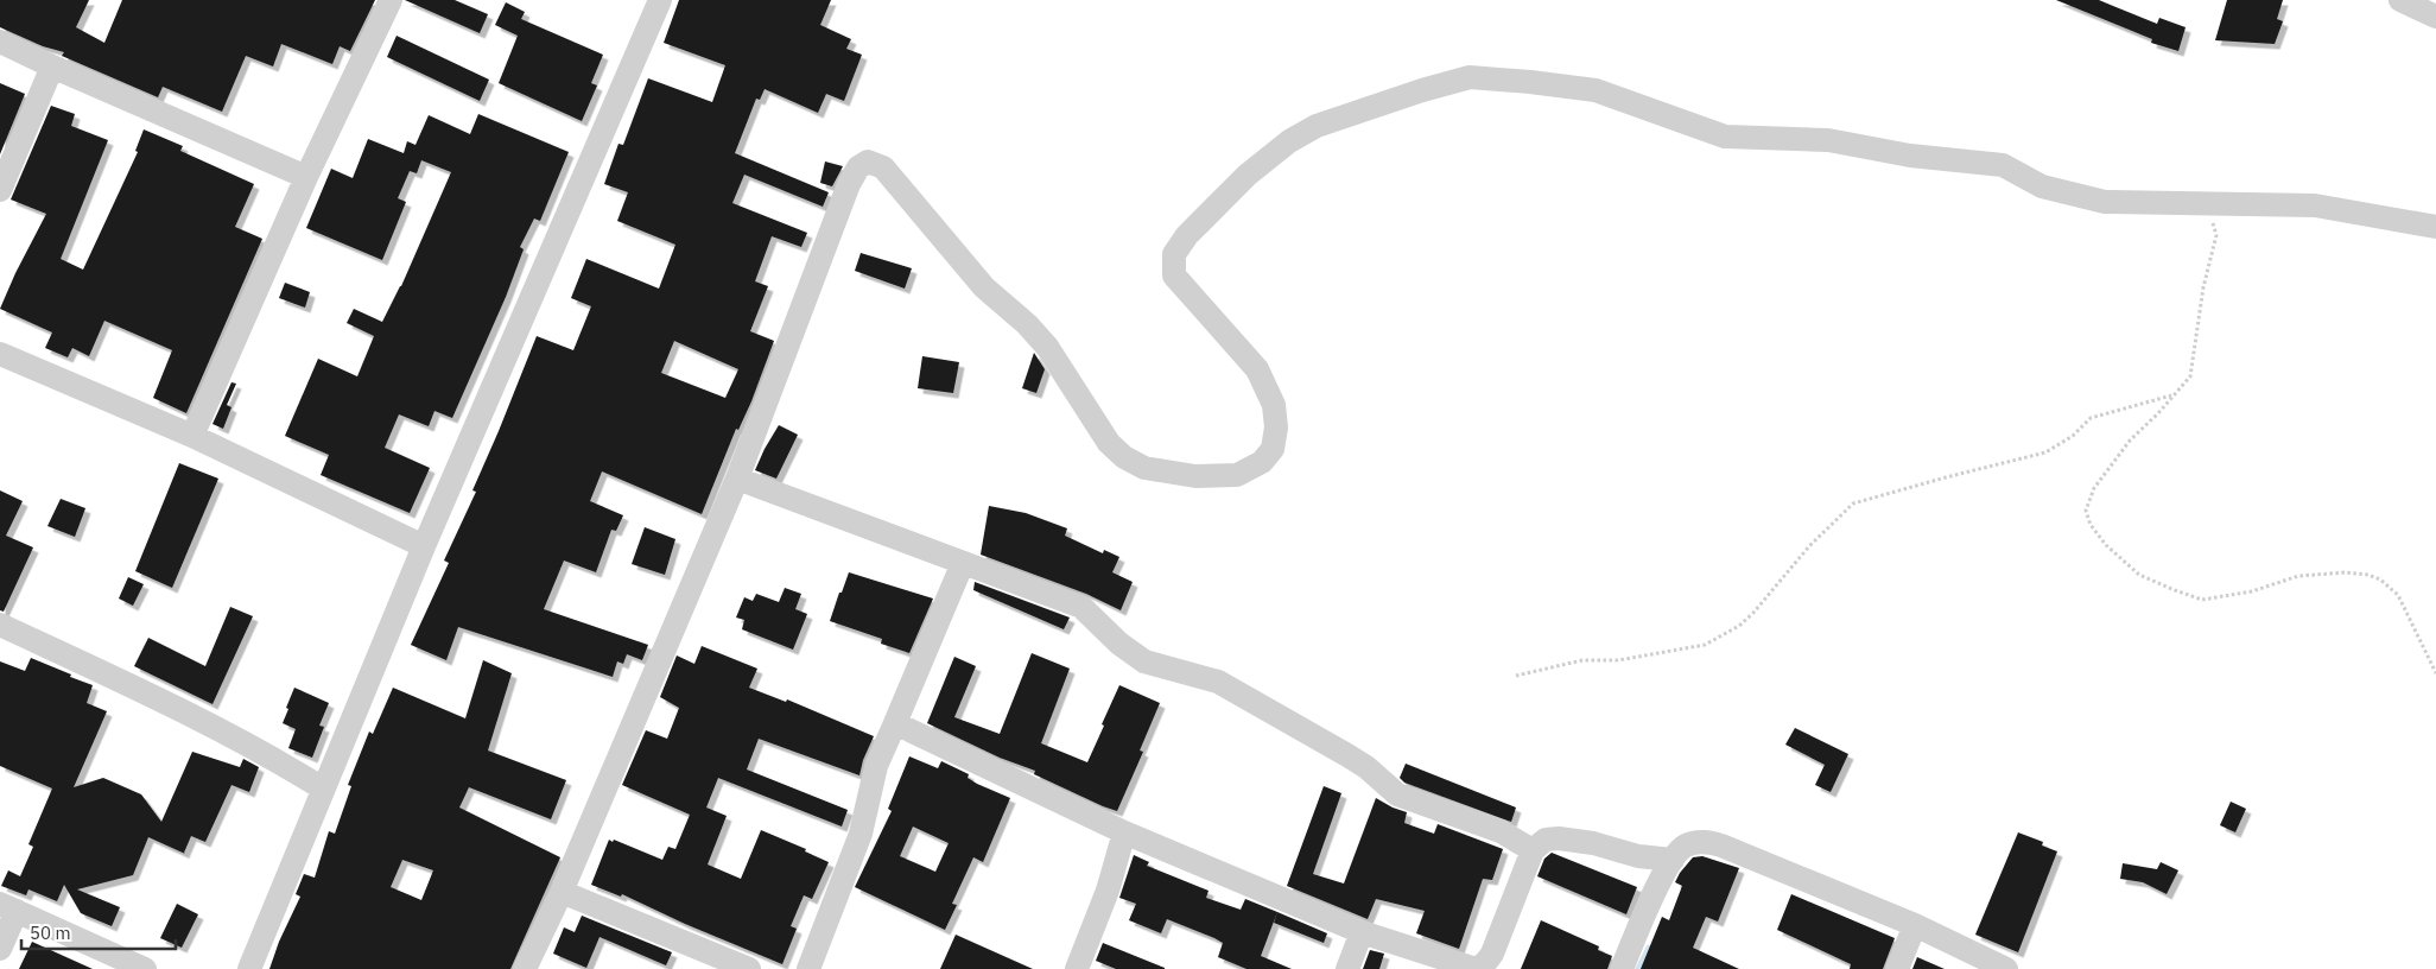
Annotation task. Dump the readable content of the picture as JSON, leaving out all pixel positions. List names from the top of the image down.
{
  "scale_bar": "50 m"
}
